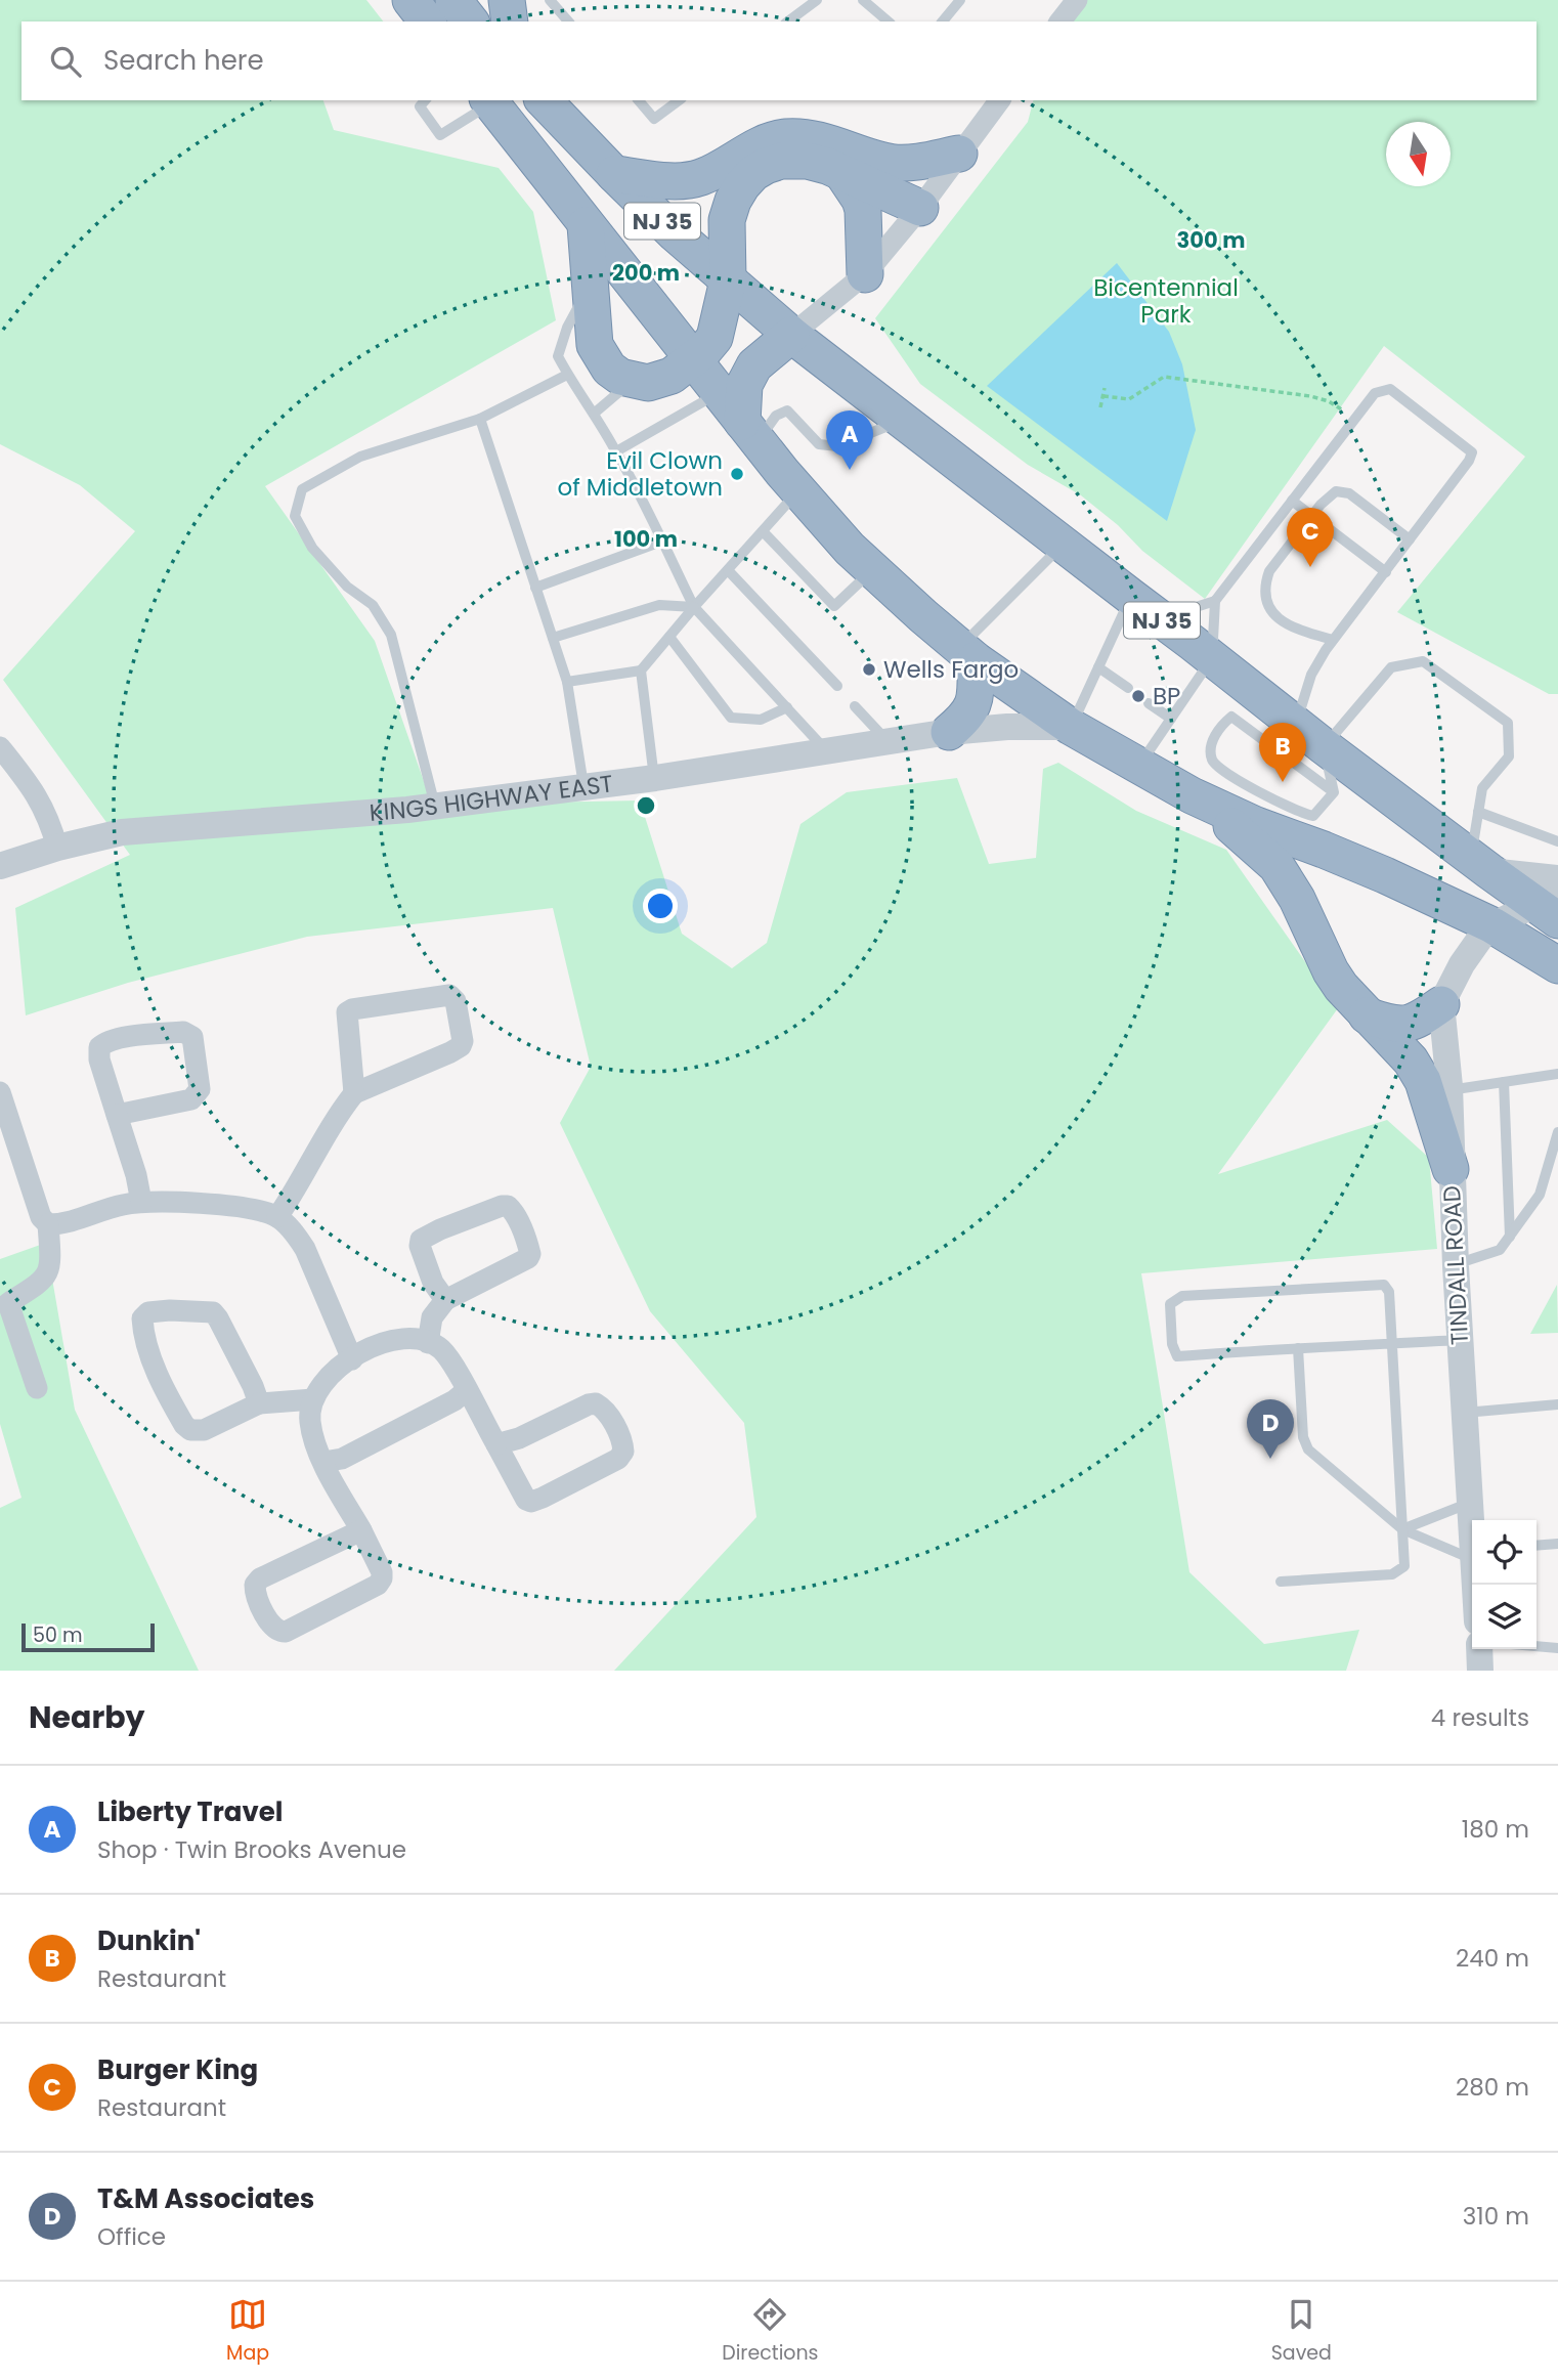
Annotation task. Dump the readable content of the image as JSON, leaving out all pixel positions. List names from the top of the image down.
{
  "streets": {
    "highway": ["NJ 35"],
    "street": ["KINGS HIGHWAY EAST", "TINDALL ROAD"]
  },
  "crossings": [
    ["NJ 35", "KINGS HIGHWAY EAST"]
  ],
  "parks": ["Bicentennial Park"],
  "places": ["Evil Clown of Middletown", "Wells Fargo", "BP"],
  "scale_bar": "50 m",
  "north": "bottom",
  "page": {
    "search": "Search here",
    "pins": [
      "A",
      "C",
      "B",
      "D"
    ],
    "scale": "50 m",
    "heading": ["Nearby", "4 results"],
    "list": [
      {
        "mark": "A",
        "name": "Liberty Travel",
        "note": "Shop · Twin Brooks Avenue",
        "value": "180 m"
      },
      {
        "mark": "B",
        "name": "Dunkin'",
        "note": "Restaurant",
        "value": "240 m"
      },
      {
        "mark": "C",
        "name": "Burger King",
        "note": "Restaurant",
        "value": "280 m"
      },
      {
        "mark": "D",
        "name": "T&M Associates",
        "note": "Office",
        "value": "310 m"
      }
    ],
    "nav": ["Map", "Directions", "Saved"]
  },
  "rings": ["300 m", "200 m", "100 m"]
}
